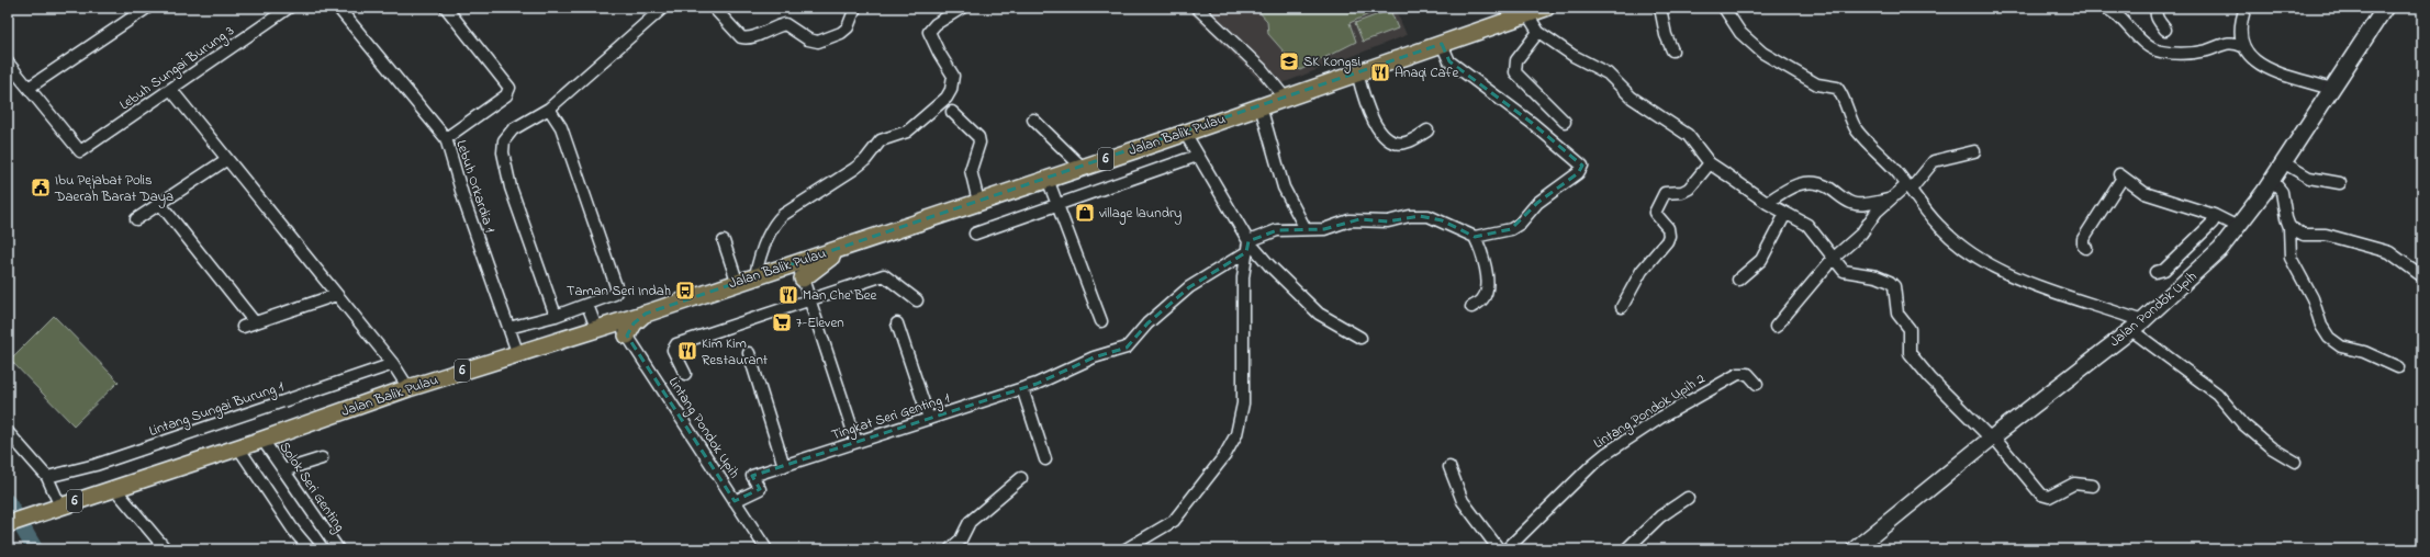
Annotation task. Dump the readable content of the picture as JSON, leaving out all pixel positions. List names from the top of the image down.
{
  "streets": {
    "main road": ["Jalan Balik Pulau", "6", "Jalan Pondok Upih"],
    "street": [
      "Lebuh Sungai Burung 3",
      "Lebuh Orkardia 1",
      "Lintang Sungai Burung 1",
      "Lintang Pondok Upih 2",
      "Tingkat Seri Genting 1",
      "Lintang Pondok Upih",
      "Solok Seri Genting"
    ]
  },
  "crossings": [
    ["Jalan Balik Pulau", "Lebuh Orkardia 1"],
    ["Jalan Balik Pulau", "Lintang Pondok Upih"],
    ["Jalan Balik Pulau", "Solok Seri Genting"],
    ["Tingkat Seri Genting 1", "Lintang Pondok Upih"]
  ],
  "places": {
    "school or university": ["SK Kongsi"],
    "restaurant": ["Anaqi Cafe", "Man Che Bee", "Kim Kim Restaurant"],
    "public building": ["Ibu Pejabat Polis Daerah Barat Daya"],
    "shop": ["village laundry"],
    "bus stop": ["Taman Seri Indah"],
    "supermarket": ["7-Eleven"]
  }
}
